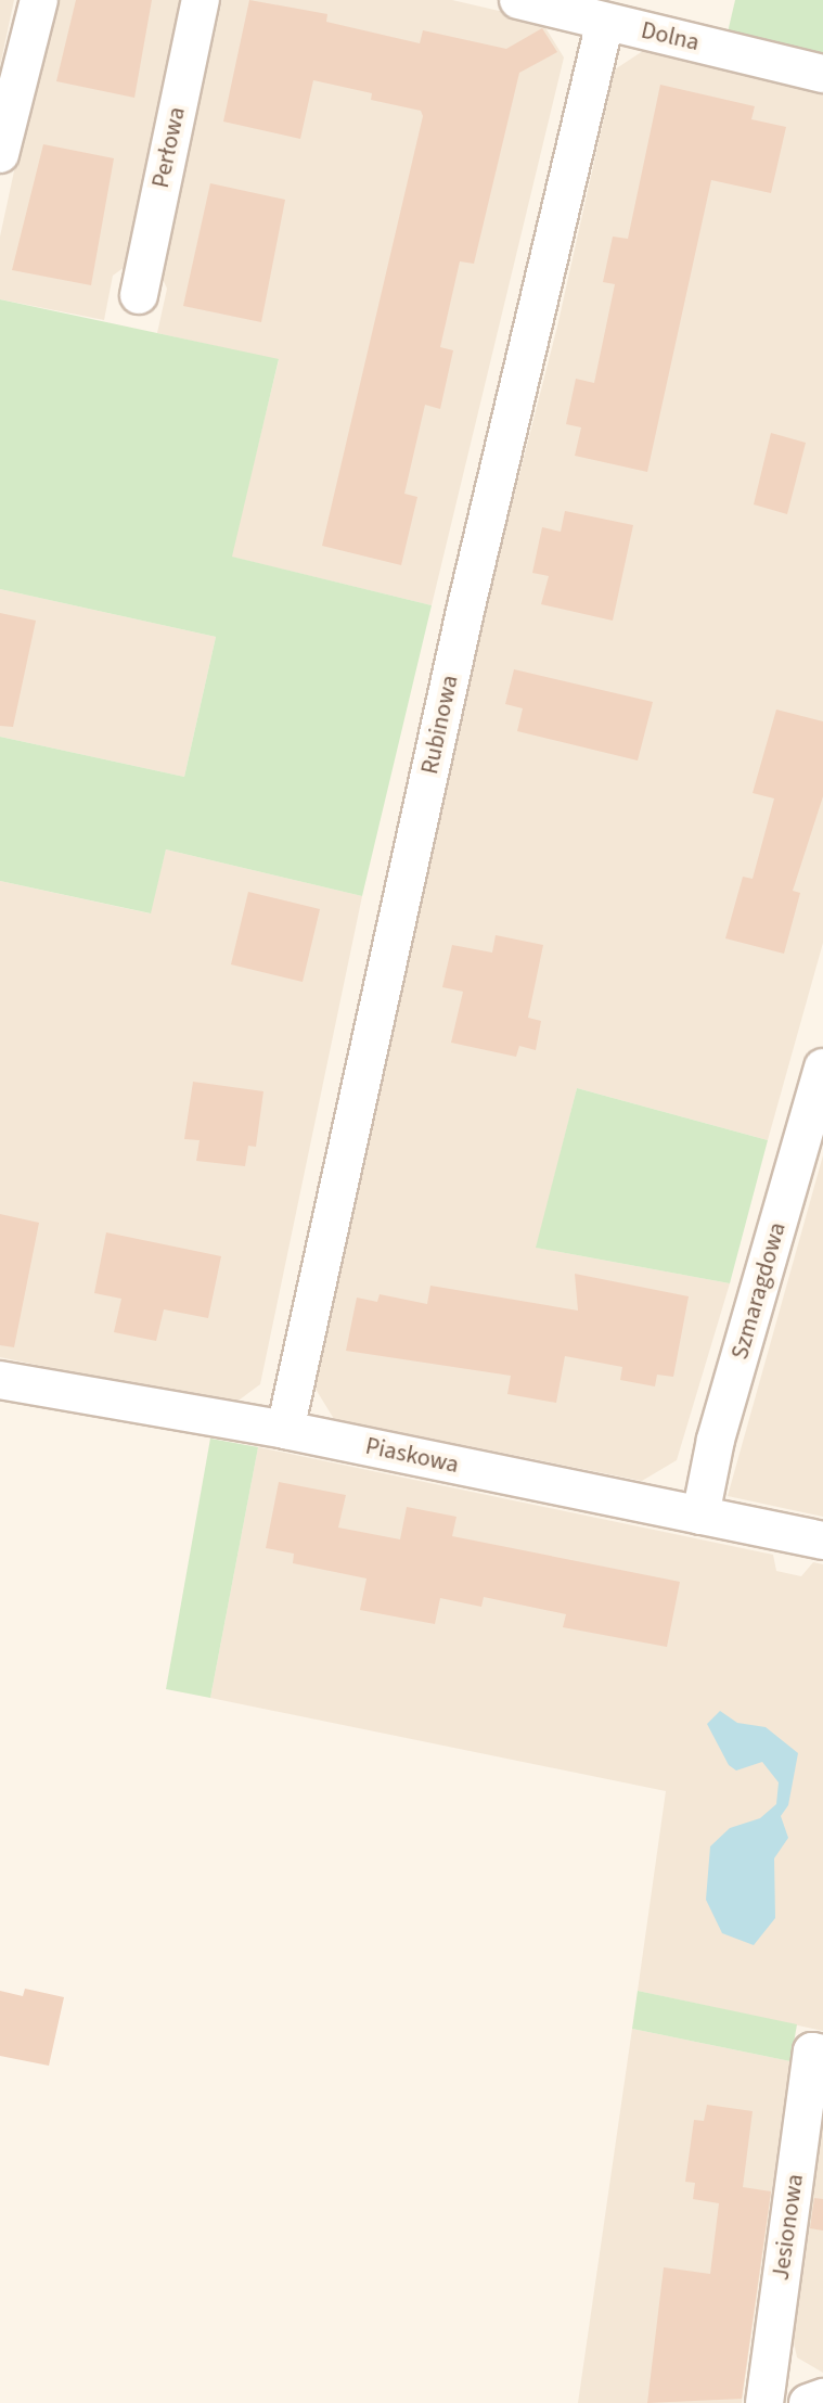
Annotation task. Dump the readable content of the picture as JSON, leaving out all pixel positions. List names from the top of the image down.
{
  "streets": {
    "street": [
      "Dolna",
      "Perłowa",
      "Rubinowa",
      "Szmaragdowa",
      "Piaskowa",
      "Jesionowa"
    ]
  },
  "crossings": [
    ["Dolna", "Rubinowa"],
    ["Rubinowa", "Piaskowa"],
    ["Szmaragdowa", "Piaskowa"]
  ]
}
